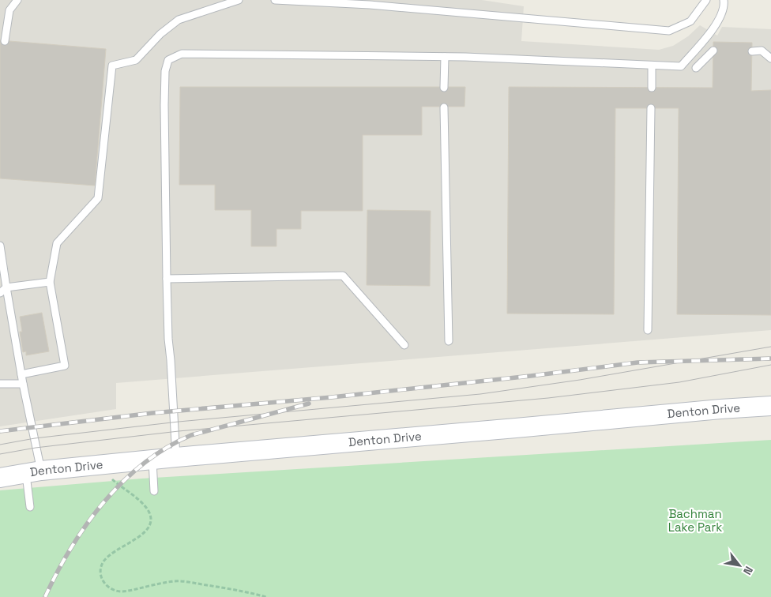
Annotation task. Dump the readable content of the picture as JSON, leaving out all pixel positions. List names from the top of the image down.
{
  "streets": {
    "main road": ["Denton Drive"]
  },
  "parks": ["Bachman Lake Park"],
  "north": "bottom right"
}
